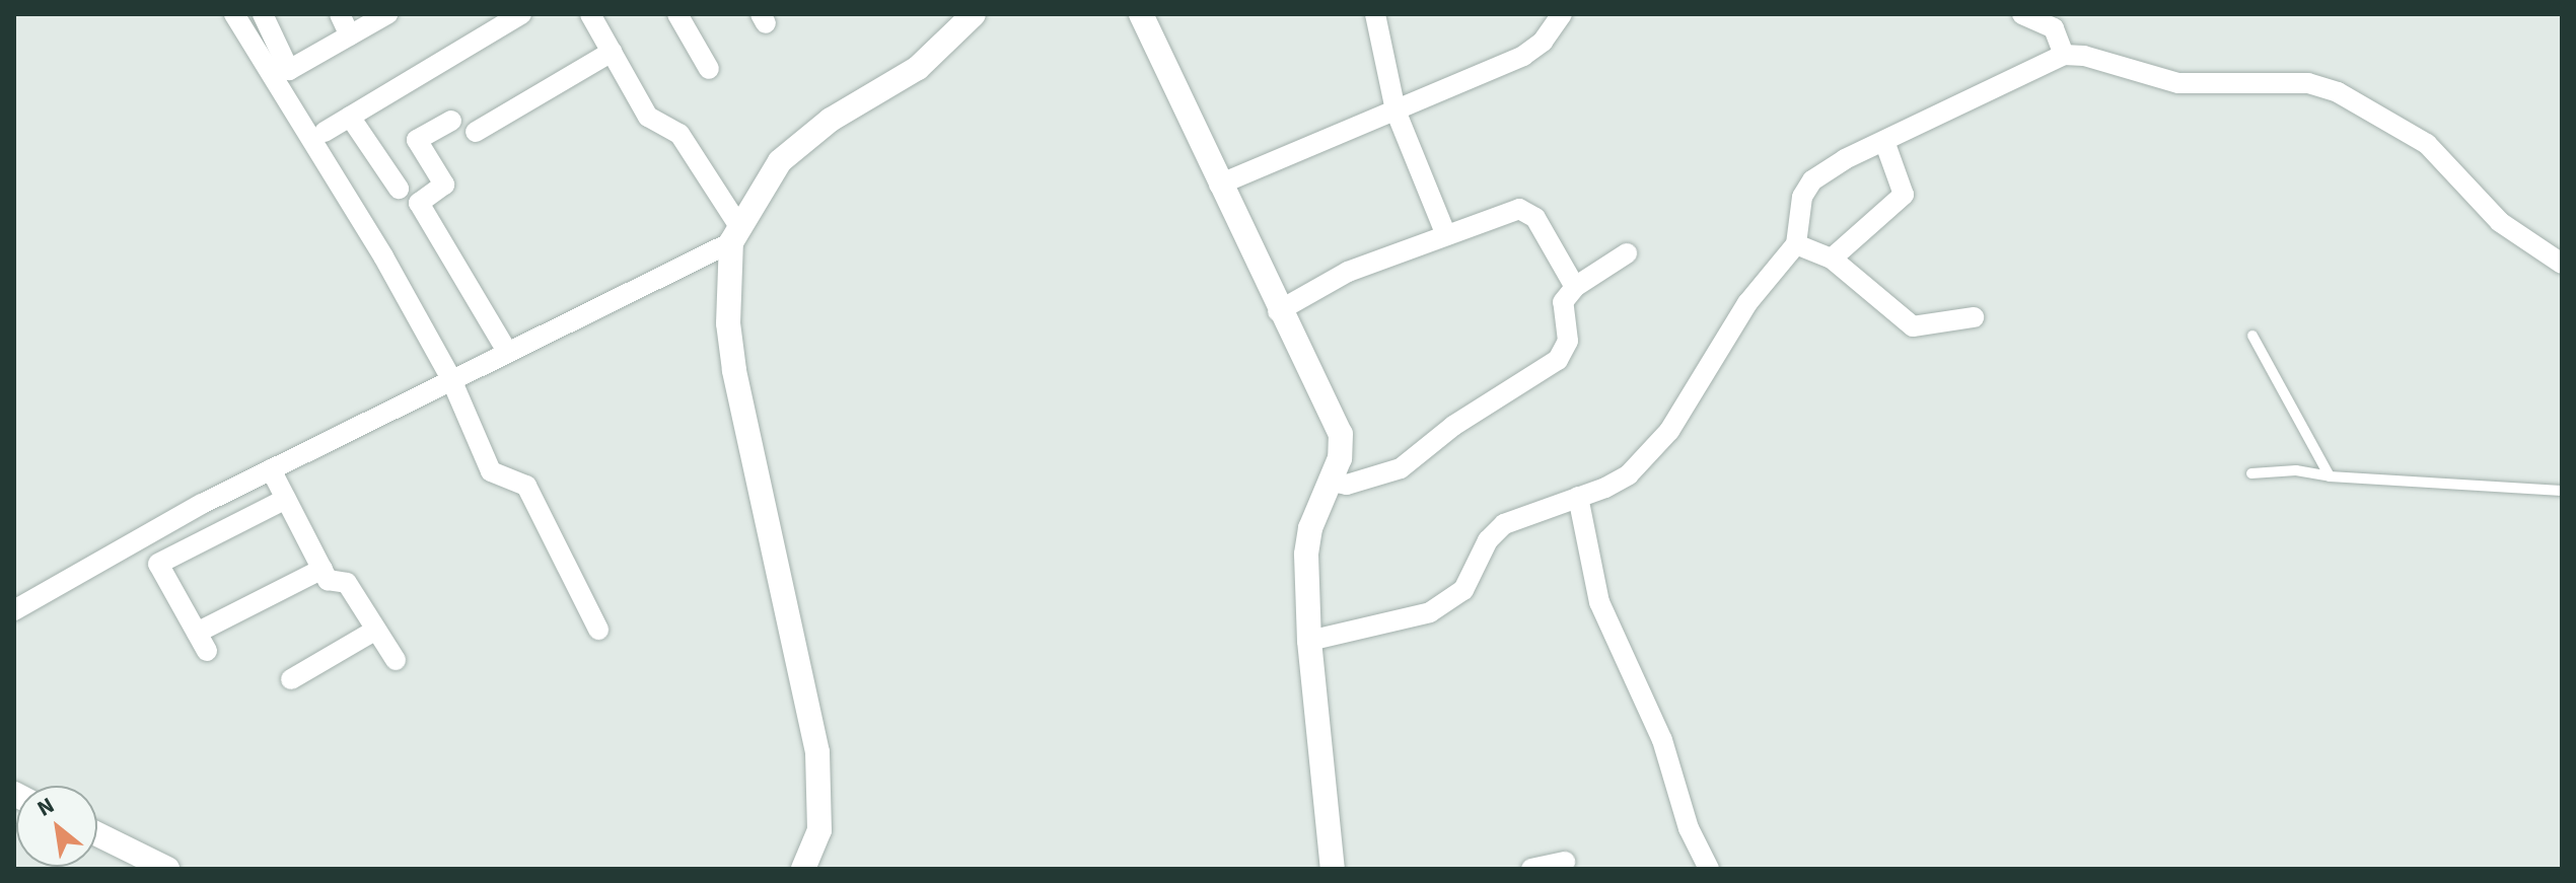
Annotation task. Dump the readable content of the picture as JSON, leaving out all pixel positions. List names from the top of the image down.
{
  "north": "top left"
}
